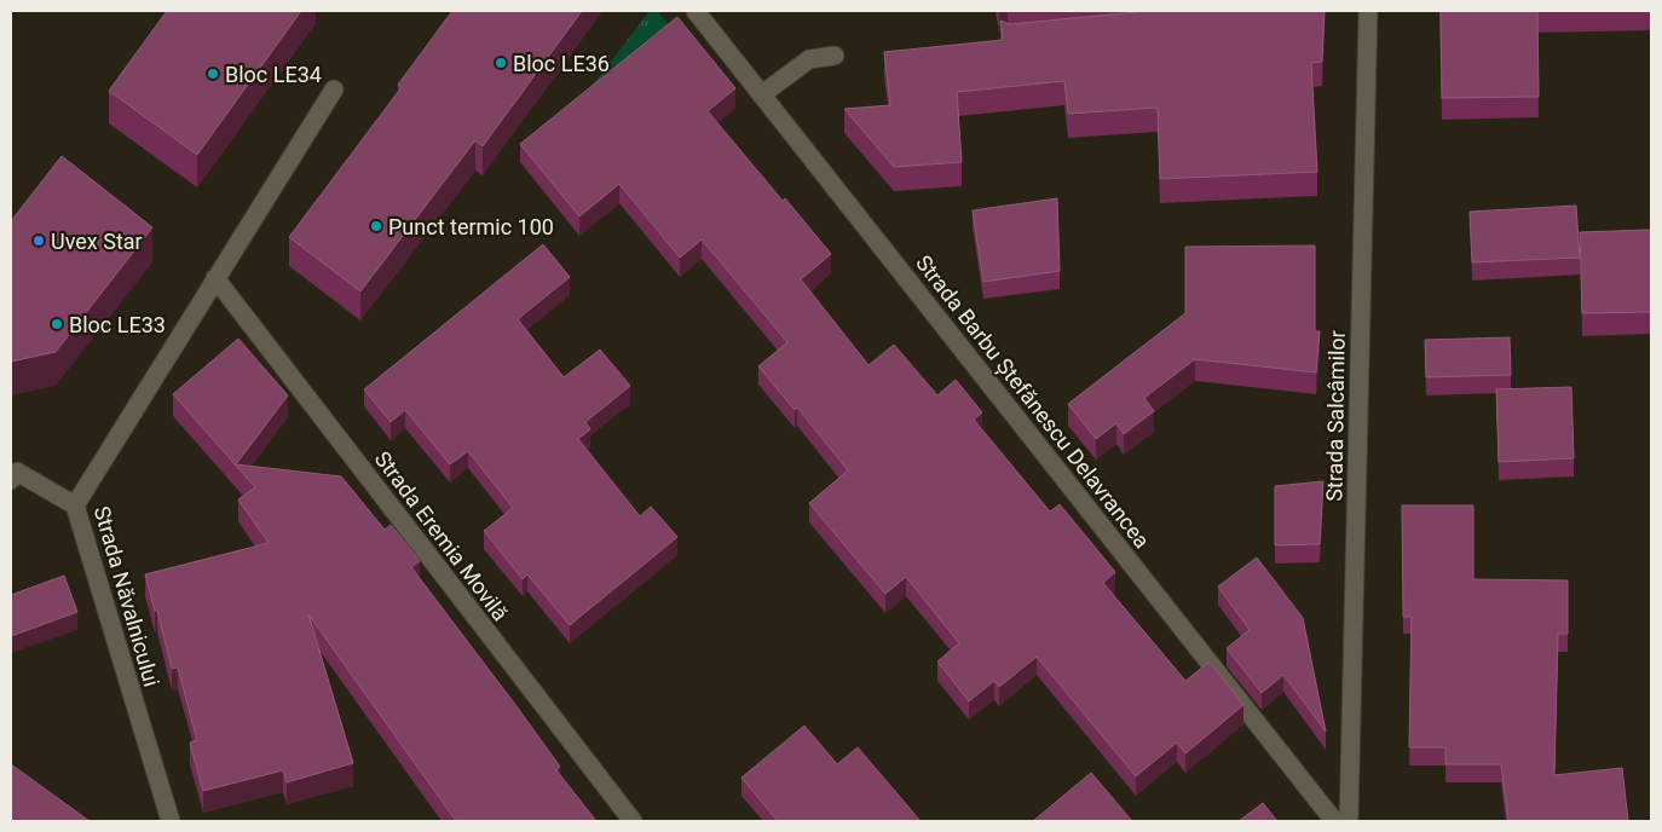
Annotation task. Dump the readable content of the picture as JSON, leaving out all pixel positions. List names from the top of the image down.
{
  "streets": {
    "street": [
      "Strada Barbu Ștefănescu Delavrancea",
      "Strada Salcâmilor",
      "Strada Eremia Movilă",
      "Strada Năvalnicului"
    ]
  },
  "crossings": [
    ["Strada Eremia Movilă", "Strada Năvalnicului"]
  ],
  "places": [
    "Bloc LE36",
    "Bloc LE34",
    "Punct termic 100",
    "Uvex Star",
    "Bloc LE33"
  ]
}
